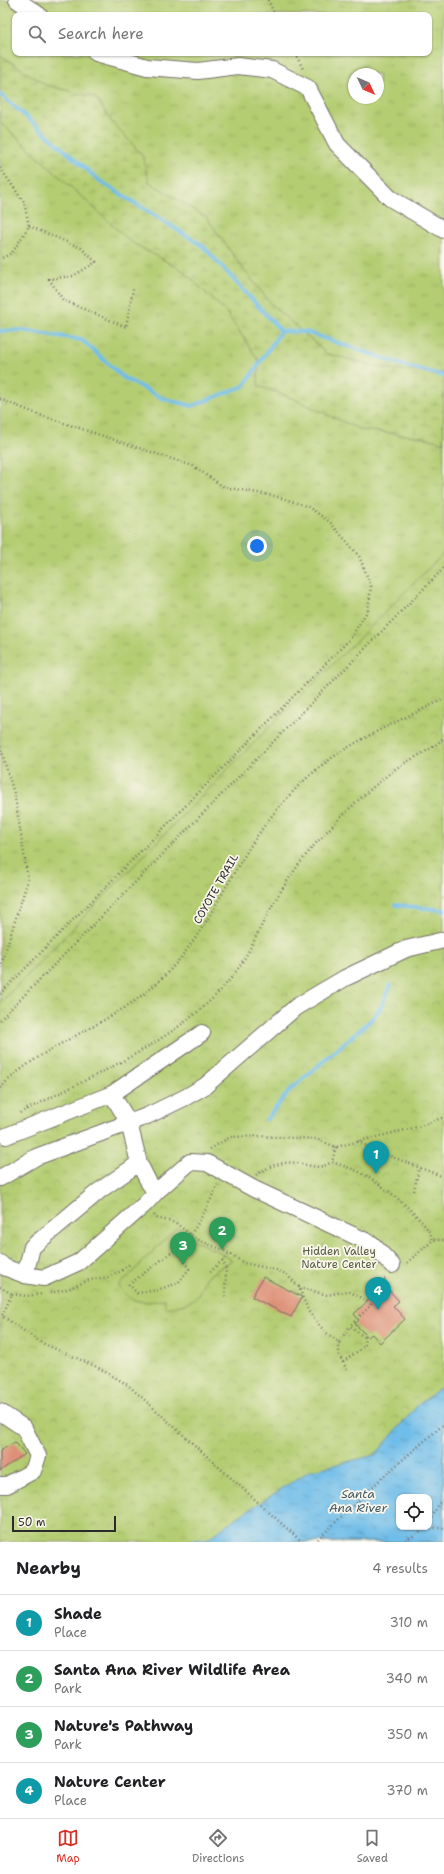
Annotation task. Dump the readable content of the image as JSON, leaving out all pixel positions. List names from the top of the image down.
{
  "streets": {
    "path": ["COYOTE TRAIL"]
  },
  "water": ["Santa Ana River"],
  "parks": ["Hidden Valley Nature Center"],
  "scale_bar": "50 m",
  "north": "bottom right",
  "page": {
    "search": "Search here",
    "pins": [
      "1",
      "2",
      "3",
      "4"
    ],
    "scale": "50 m",
    "heading": ["Nearby", "4 results"],
    "list": [
      {
        "mark": "1",
        "name": "Shade",
        "note": "Place",
        "value": "310 m"
      },
      {
        "mark": "2",
        "name": "Santa Ana River Wildlife Area",
        "note": "Park",
        "value": "340 m"
      },
      {
        "mark": "3",
        "name": "Nature's Pathway",
        "note": "Park",
        "value": "350 m"
      },
      {
        "mark": "4",
        "name": "Nature Center",
        "note": "Place",
        "value": "370 m"
      }
    ],
    "nav": ["Map", "Directions", "Saved"]
  }
}
